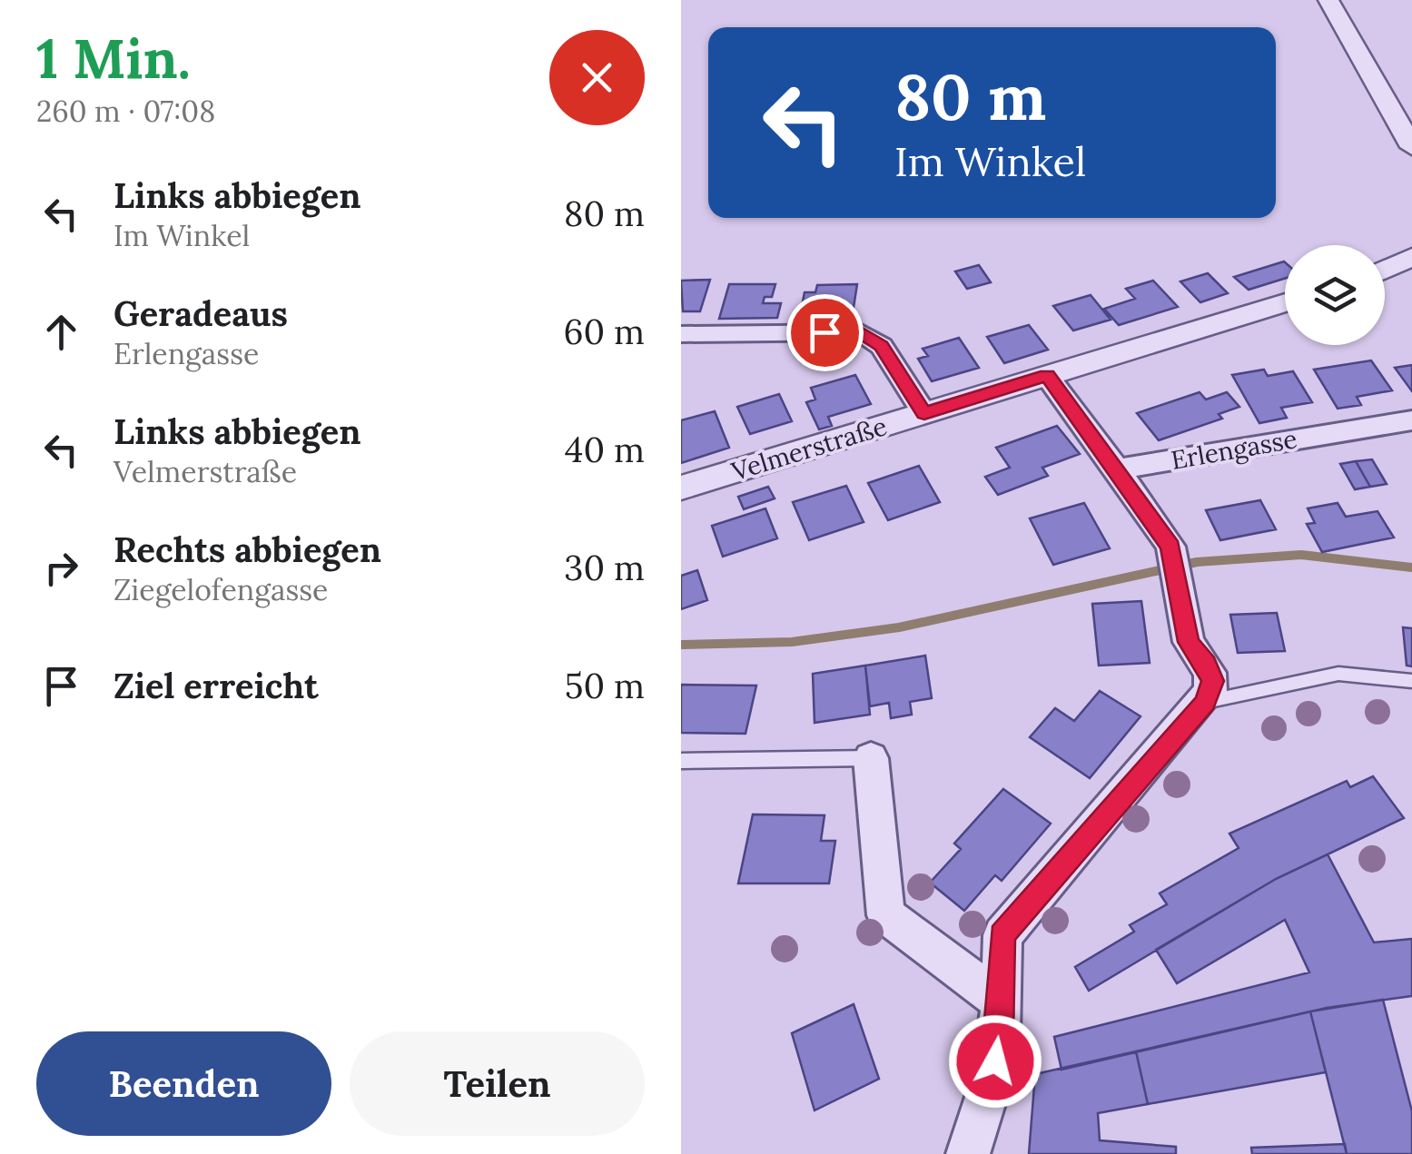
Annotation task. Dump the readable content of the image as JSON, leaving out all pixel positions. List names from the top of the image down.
{
  "streets": {
    "street": ["Velmerstraße", "Erlengasse"]
  },
  "page": {
    "heading": ["1 Min.", "260 m · 07:08"],
    "turn": ["80 m", "Im Winkel"],
    "list": [
      {
        "name": "Links abbiegen",
        "note": "Im Winkel",
        "value": "80 m"
      },
      {
        "name": "Geradeaus",
        "note": "Erlengasse",
        "value": "60 m"
      },
      {
        "name": "Links abbiegen",
        "note": "Velmerstraße",
        "value": "40 m"
      },
      {
        "name": "Rechts abbiegen",
        "note": "Ziegelofengasse",
        "value": "30 m"
      },
      {
        "name": "Ziel erreicht",
        "value": "50 m"
      }
    ],
    "buttons": ["Beenden", "Teilen"]
  }
}
